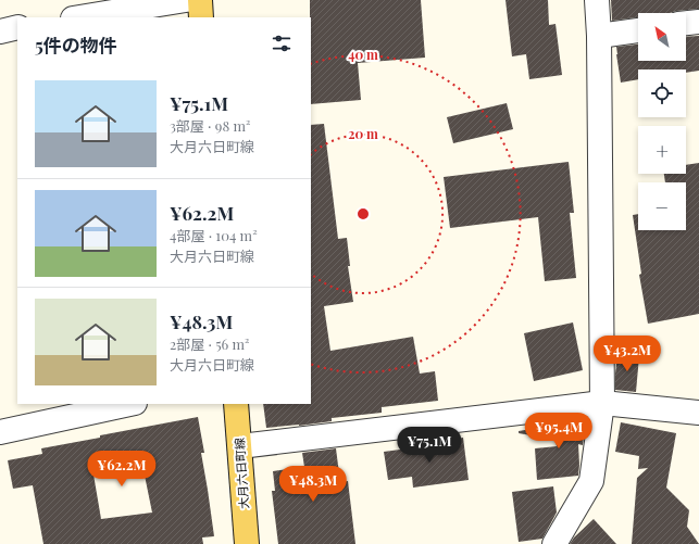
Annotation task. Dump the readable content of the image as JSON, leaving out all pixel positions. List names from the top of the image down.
{
  "streets": {
    "main road": ["大月六日町線"]
  },
  "north": "top left",
  "page": {
    "map_buttons": ["+", "−"],
    "heading": "5件の物件",
    "list": [
      {
        "name": "¥75.1M",
        "note": "3部屋 · 98 m² · 大月六日町線"
      },
      {
        "name": "¥62.2M",
        "note": "4部屋 · 104 m² · 大月六日町線"
      },
      {
        "name": "¥48.3M",
        "note": "2部屋 · 56 m² · 大月六日町線"
      }
    ],
    "price": [
      "¥43.2M",
      "¥95.4M",
      "¥75.1M",
      "¥62.2M",
      "¥48.3M"
    ]
  },
  "rings": ["40 m", "20 m"]
}
